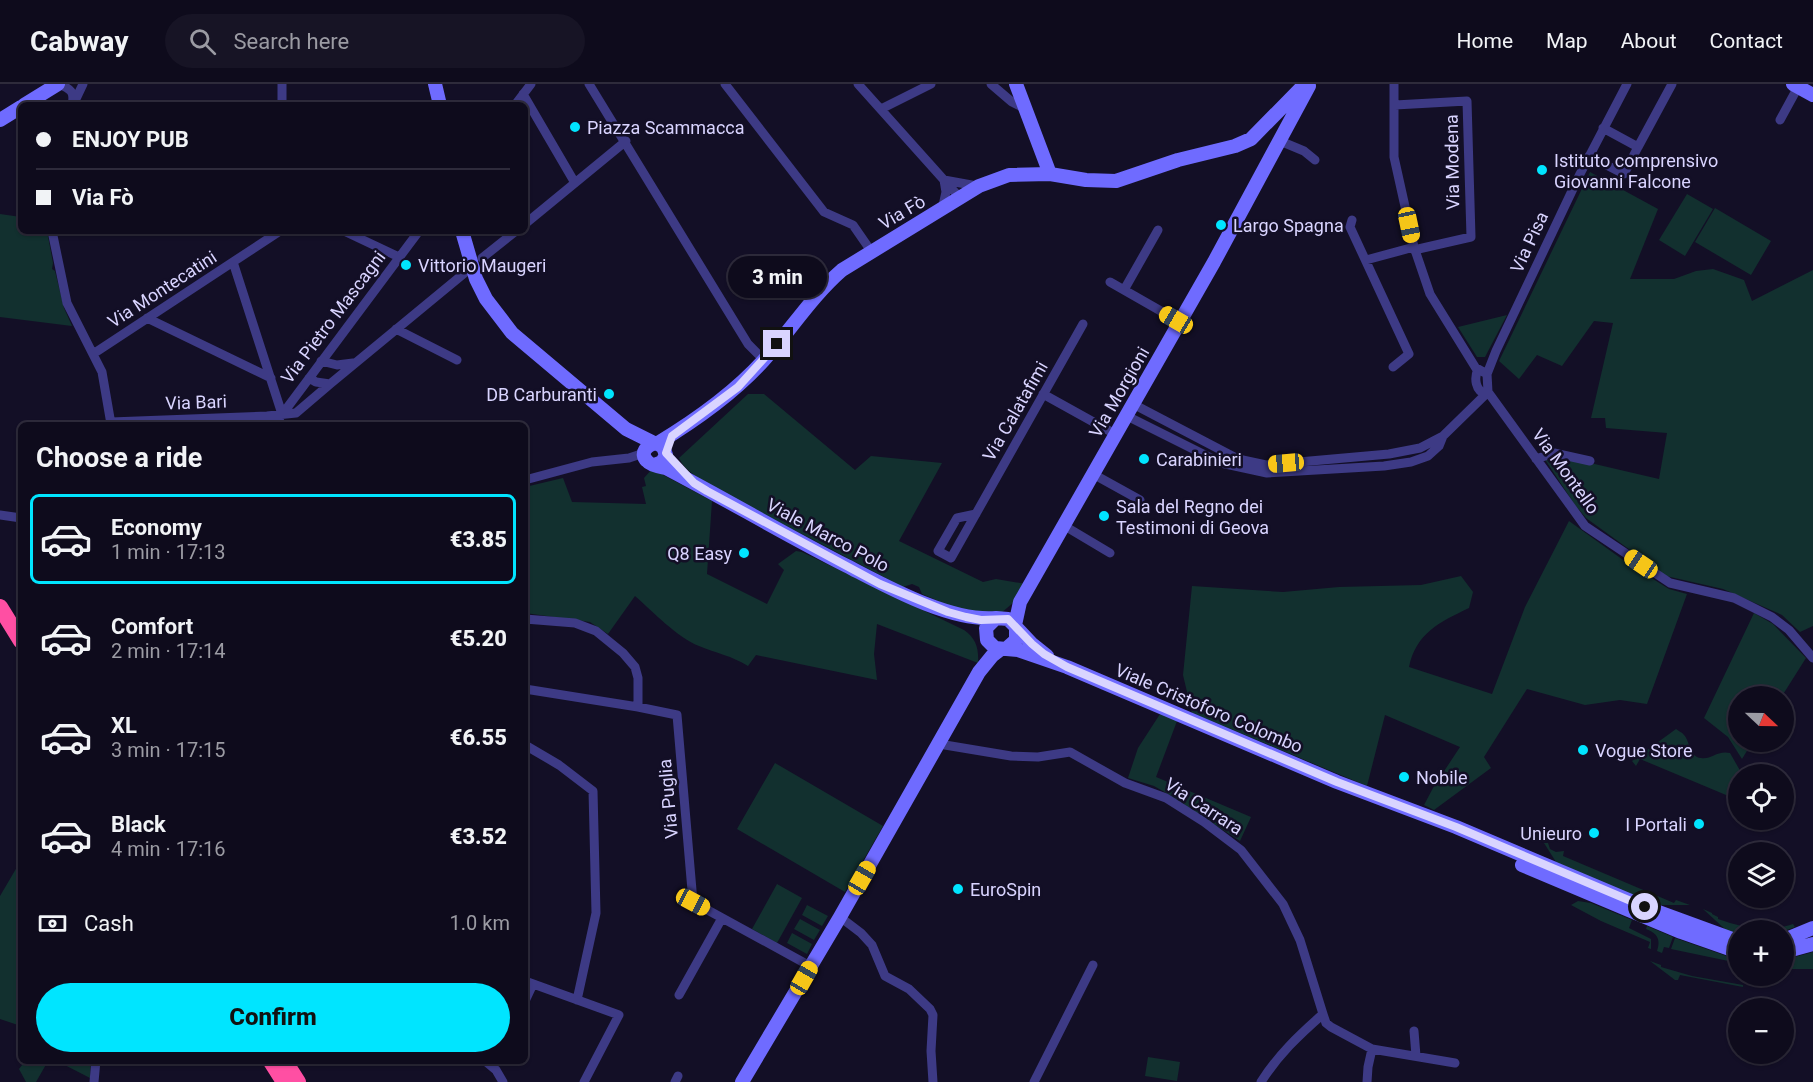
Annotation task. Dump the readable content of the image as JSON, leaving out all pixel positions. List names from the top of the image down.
{
  "streets": {
    "main road": [
      "Via Fò",
      "Via Morgioni",
      "Viale Marco Polo",
      "Viale Cristoforo Colombo"
    ],
    "street": [
      "Via Modena",
      "Via Pisa",
      "Via Montecatini",
      "Via Pietro Mascagni",
      "Via Bari",
      "Via Calatafimi",
      "Via Montello",
      "Via Puglia",
      "Via Carrara"
    ]
  },
  "crossings": [
    ["Via Fò", "Via Morgioni"],
    ["Via Fò", "Viale Marco Polo"],
    ["Via Pietro Mascagni", "Via Bari"]
  ],
  "places": [
    "Piazza Scammacca",
    "Istituto comprensivo Giovanni Falcone",
    "Largo Spagna",
    "Vittorio Maugeri",
    "DB Carburanti",
    "Carabinieri",
    "Sala del Regno dei Testimoni di Geova",
    "Q8 Easy",
    "Vogue Store",
    "Nobile",
    "I Portali",
    "Unieuro",
    "EuroSpin"
  ],
  "north": "right",
  "page": {
    "header": "Cabway",
    "search": "Search here",
    "nav": [
      "Home",
      "Map",
      "About",
      "Contact"
    ],
    "banner": ["ENJOY PUB", "Via Fò"],
    "bubble": "3 min",
    "heading": "Choose a ride",
    "list": [
      {
        "name": "Economy",
        "note": "1 min · 17:13",
        "value": "€3.85"
      },
      {
        "name": "Comfort",
        "note": "2 min · 17:14",
        "value": "€5.20"
      },
      {
        "name": "XL",
        "note": "3 min · 17:15",
        "value": "€6.55"
      },
      {
        "name": "Black",
        "note": "4 min · 17:16",
        "value": "€3.52"
      }
    ],
    "map_buttons": ["+", "−"],
    "pay": ["Cash", "1.0 km"],
    "buttons": "Confirm"
  }
}
